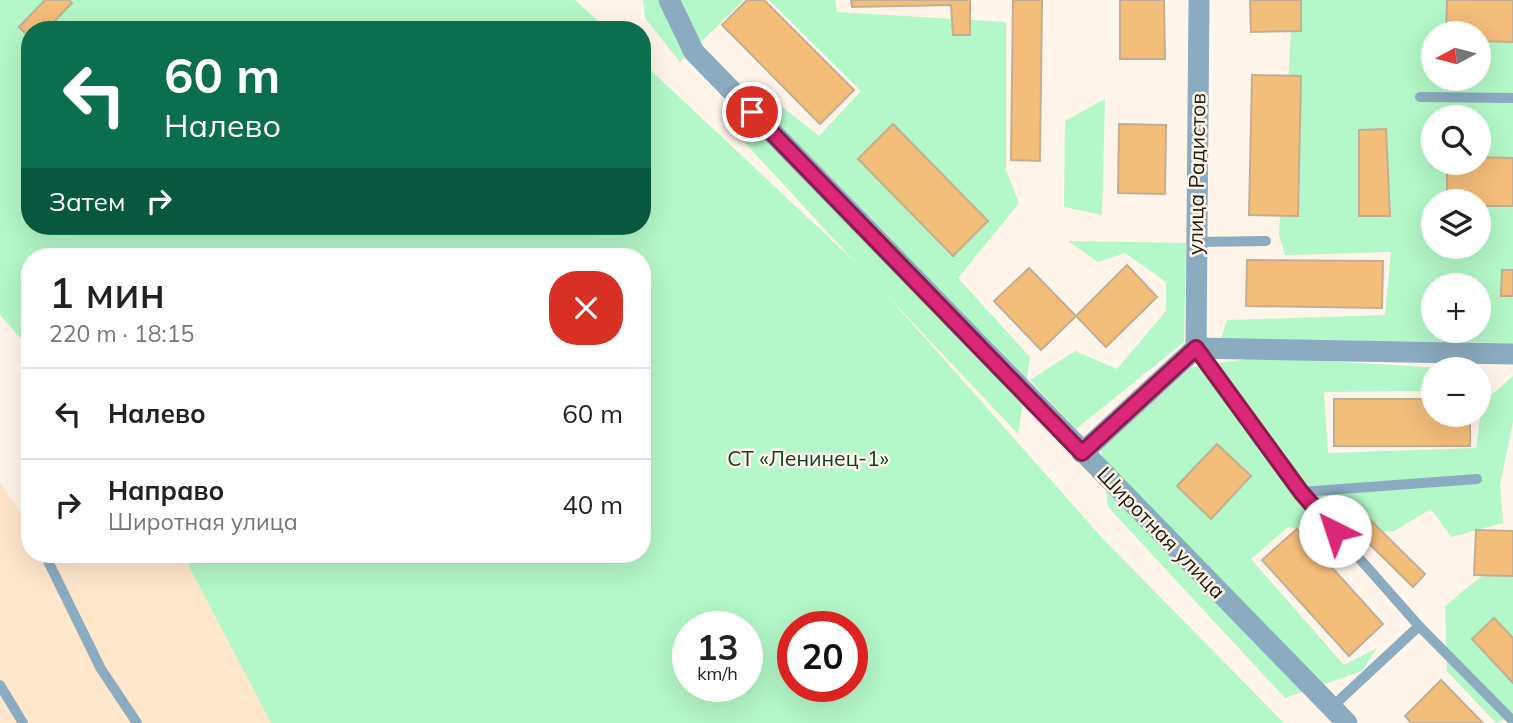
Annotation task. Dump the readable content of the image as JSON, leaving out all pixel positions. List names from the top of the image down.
{
  "streets": {
    "street": ["улица Радистов", "Широтная улица"]
  },
  "parks": ["СТ «Ленинец-1»"],
  "north": "left",
  "page": {
    "map_buttons": ["+", "−"],
    "turn": ["60 m", "Налево"],
    "then": "Затем",
    "heading": ["1 мин", "220 m · 18:15"],
    "list": [
      {
        "name": "Налево",
        "value": "60 m"
      },
      {
        "name": "Направо",
        "note": "Широтная улица",
        "value": "40 m"
      }
    ],
    "speed": "13 km/h",
    "limit": "20"
  }
}
